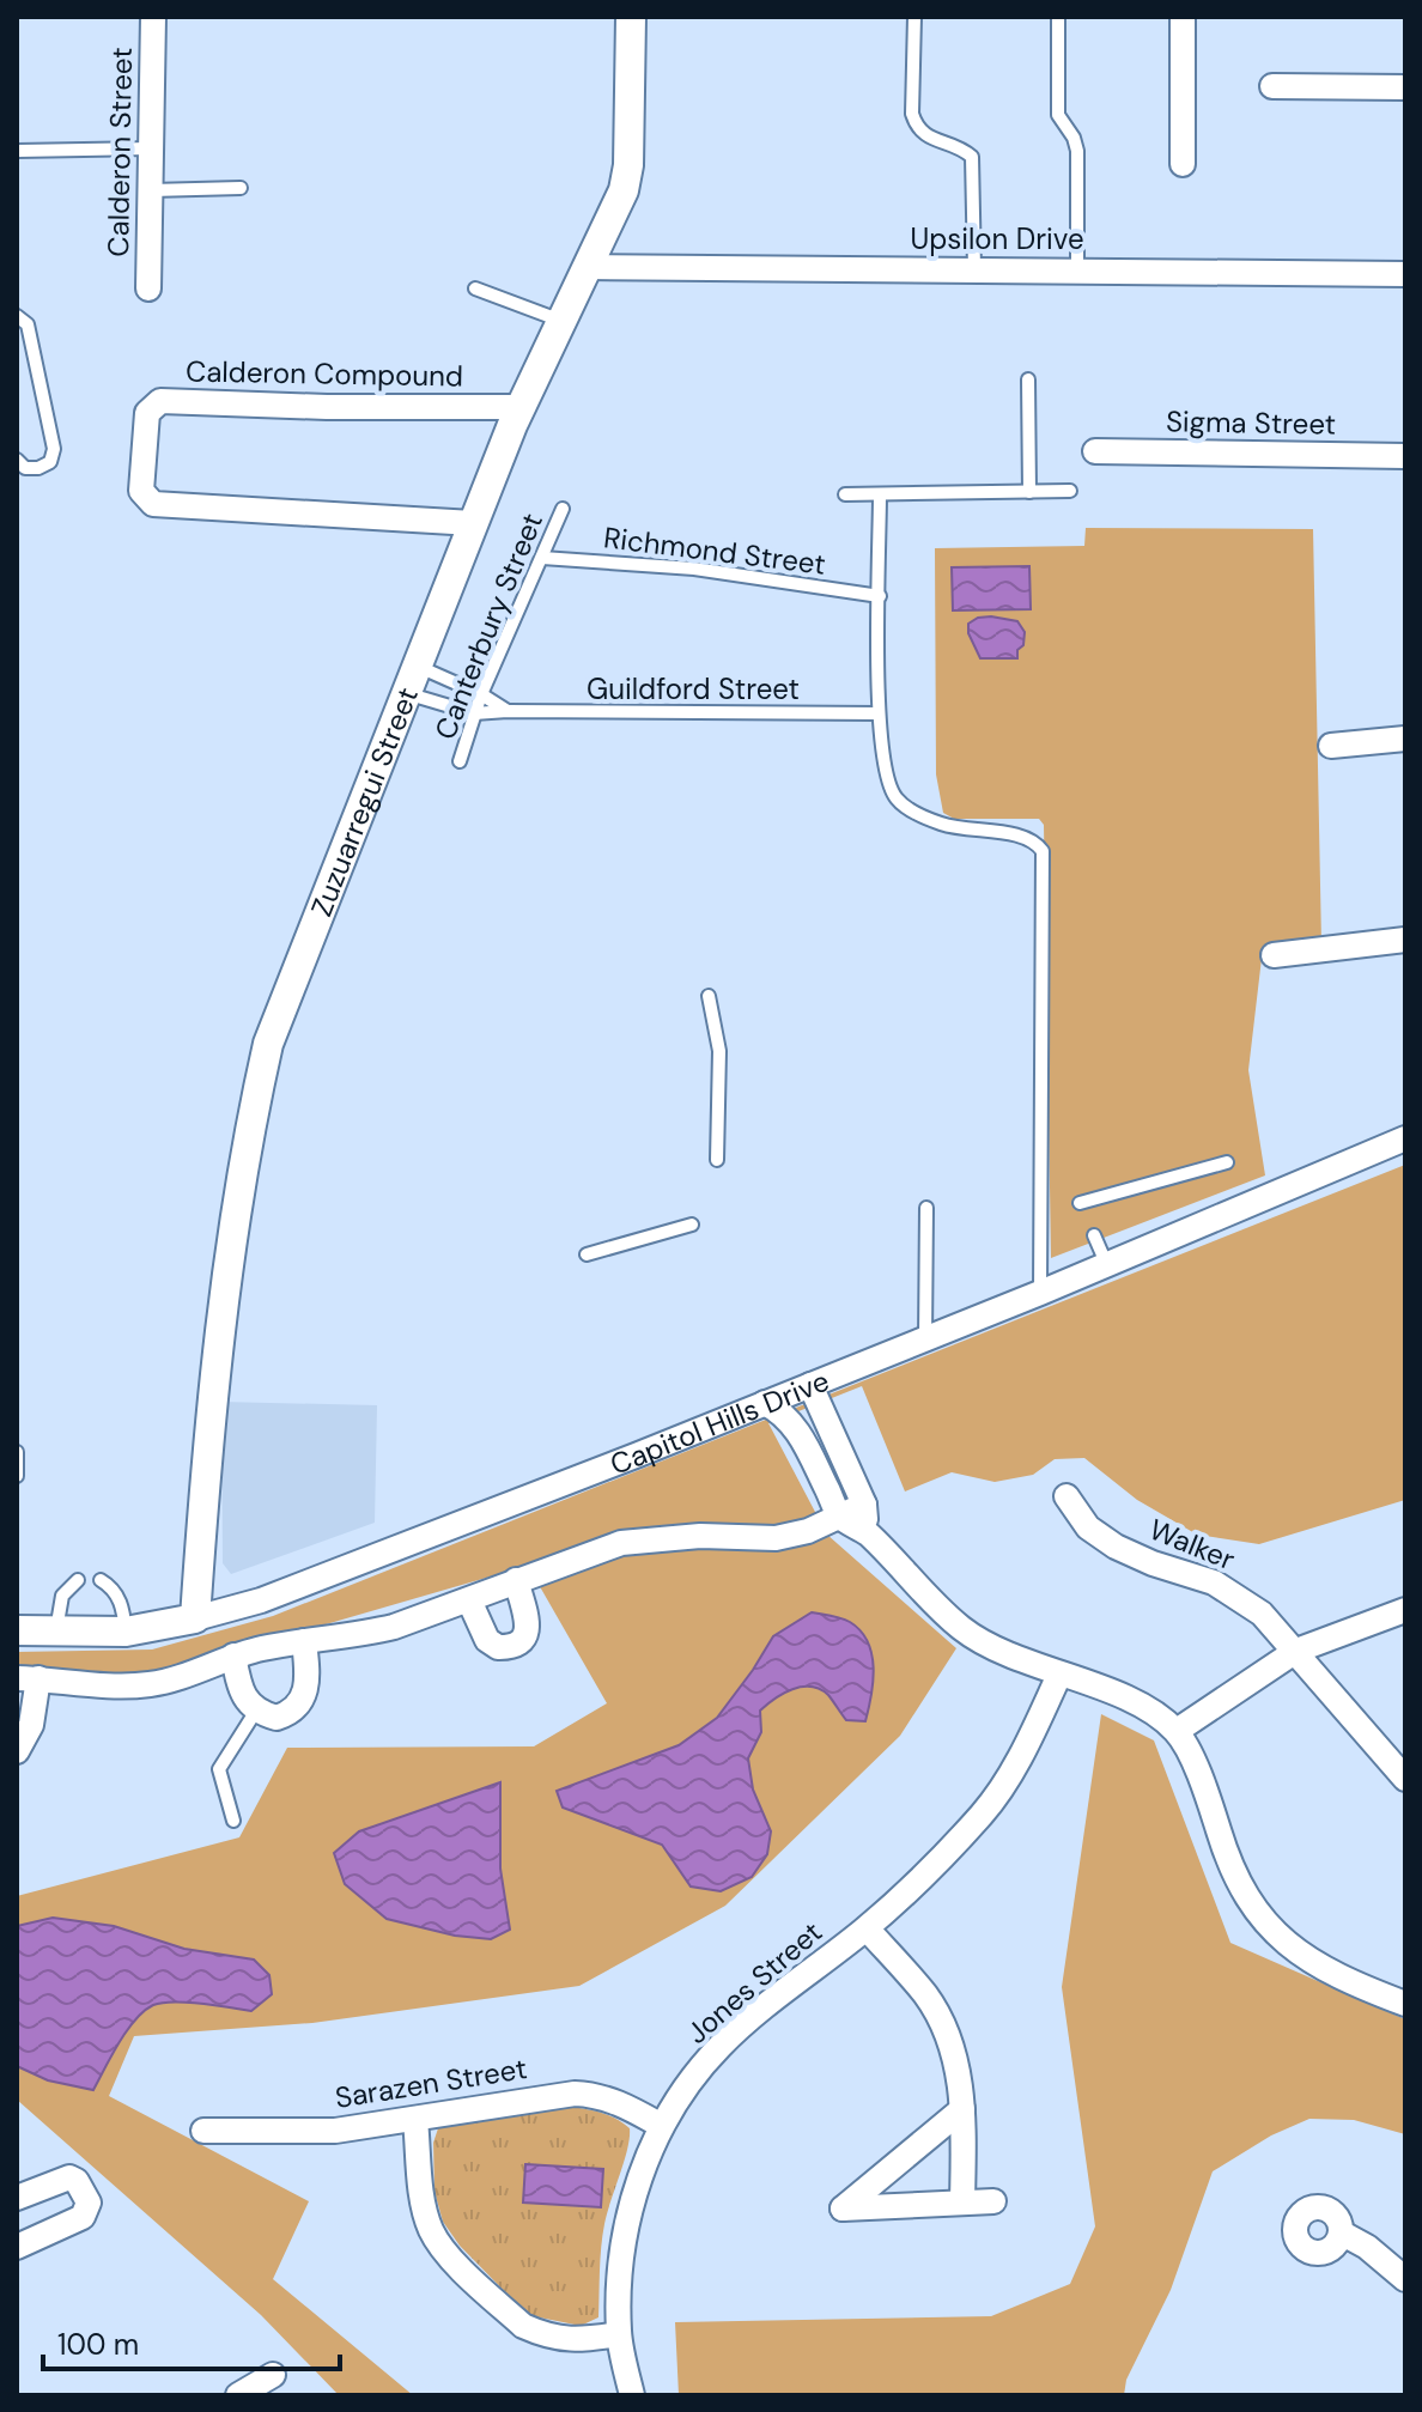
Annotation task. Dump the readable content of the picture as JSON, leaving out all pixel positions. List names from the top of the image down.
{
  "streets": {
    "street": [
      "Calderon Street",
      "Upsilon Drive",
      "Calderon Compound",
      "Sigma Street",
      "Zuzuarregui Street",
      "Capitol Hills Drive",
      "Walker",
      "Jones Street",
      "Sarazen Street"
    ],
    "lane": ["Richmond Street", "Canterbury Street", "Guildford Street"]
  },
  "crossings": [
    ["Upsilon Drive", "Zuzuarregui Street"],
    ["Calderon Compound", "Zuzuarregui Street"],
    ["Richmond Street", "Canterbury Street"],
    ["Canterbury Street", "Guildford Street"],
    ["Guildford Street", "Zuzuarregui Street"],
    ["Zuzuarregui Street", "Capitol Hills Drive"],
    ["Jones Street", "Sarazen Street"]
  ],
  "scale_bar": "100 m"
}
